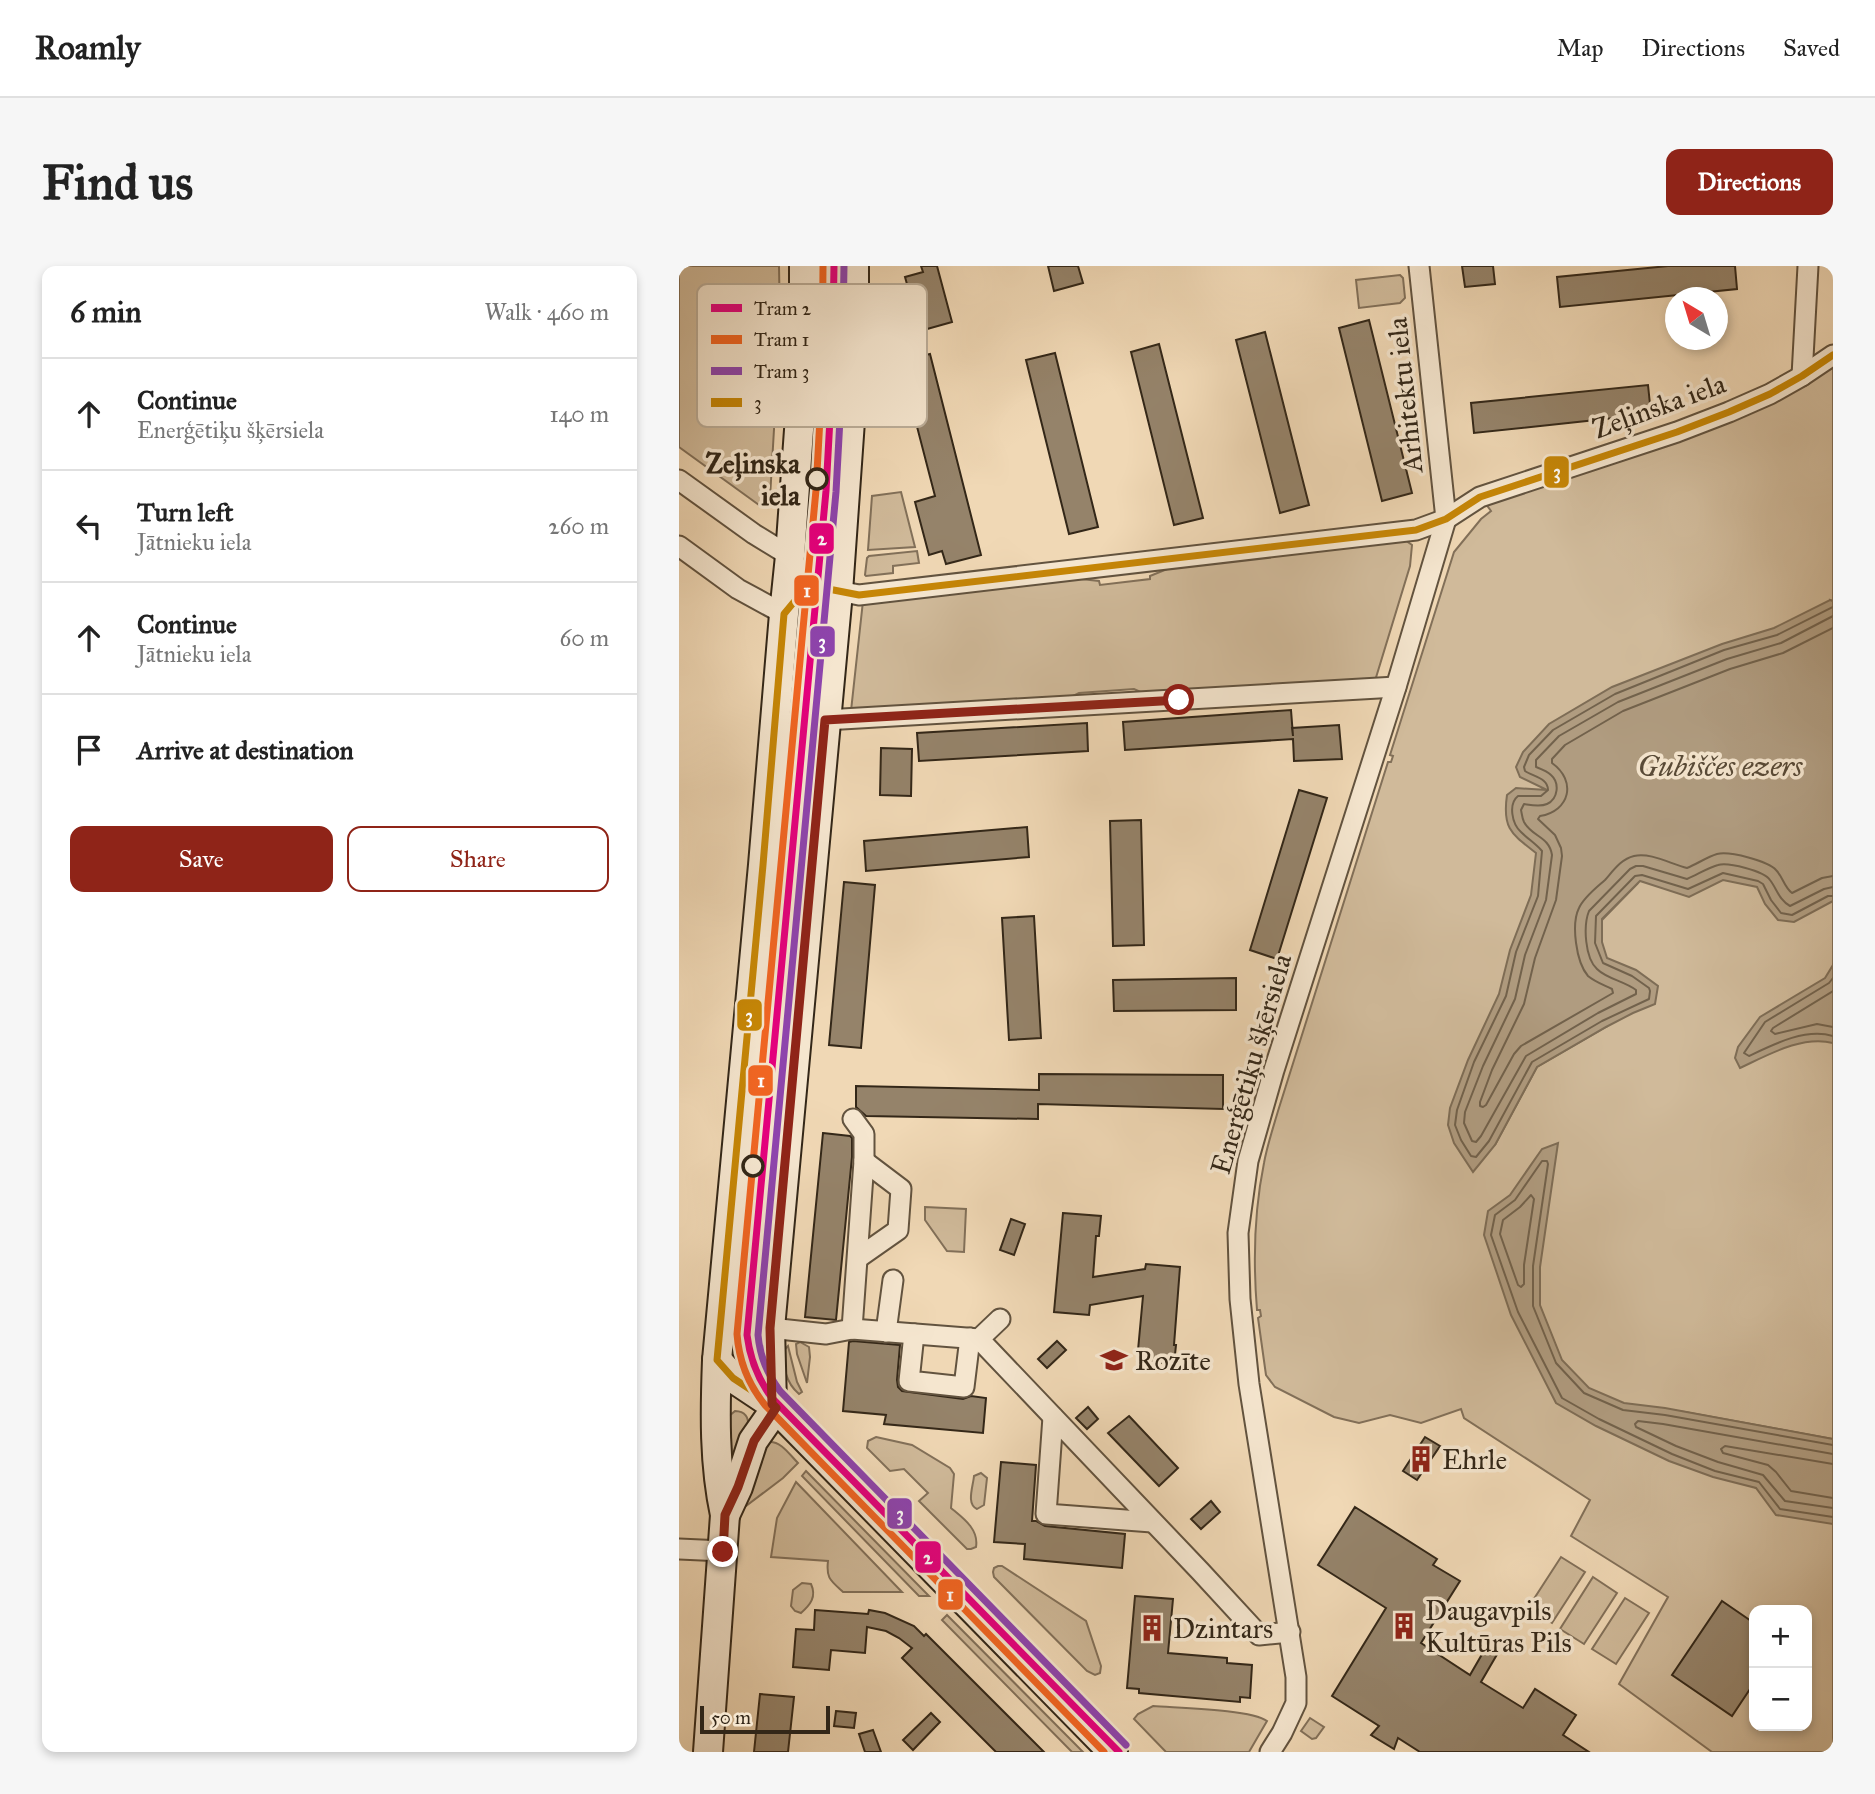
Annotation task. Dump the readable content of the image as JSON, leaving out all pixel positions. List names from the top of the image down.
{
  "streets": {
    "street": ["Arhitektu iela", "Zeļinska iela", "Enerģētiķu šķērsiela"]
  },
  "crossings": [
    ["Arhitektu iela", "Zeļinska iela"],
    ["Arhitektu iela", "Enerģētiķu šķērsiela"],
    ["Zeļinska iela", "Enerģētiķu šķērsiela"]
  ],
  "water": ["Gubiščes ezers"],
  "places": {
    "other": ["Zeļinska iela"],
    "school or university": ["Rozīte"],
    "building": ["Ehrle", "Daugavpils Kultūras Pils", "Dzintars"]
  },
  "lines": [
    "tram line 2",
    "tram line 1",
    "tram line 3",
    "transit line 3"
  ],
  "legend": [
    "Tram 2",
    "Tram 1",
    "Tram 3",
    "3"
  ],
  "scale_bar": "50 m",
  "north": "top left",
  "page": {
    "header": "Roamly",
    "nav": ["Map", "Directions", "Saved"],
    "buttons": [
      "Directions",
      ["Save", "Share"]
    ],
    "title": "Find us",
    "heading": ["6 min", "Walk · 460 m"],
    "list": [
      ["Continue", "Enerģētiķu šķērsiela", "140 m"],
      ["Turn left", "Jātnieku iela", "260 m"],
      ["Continue", "Jātnieku iela", "60 m"],
      "Arrive at destination"
    ],
    "map_buttons": ["+", "−"],
    "scale": "50 m"
  }
}
